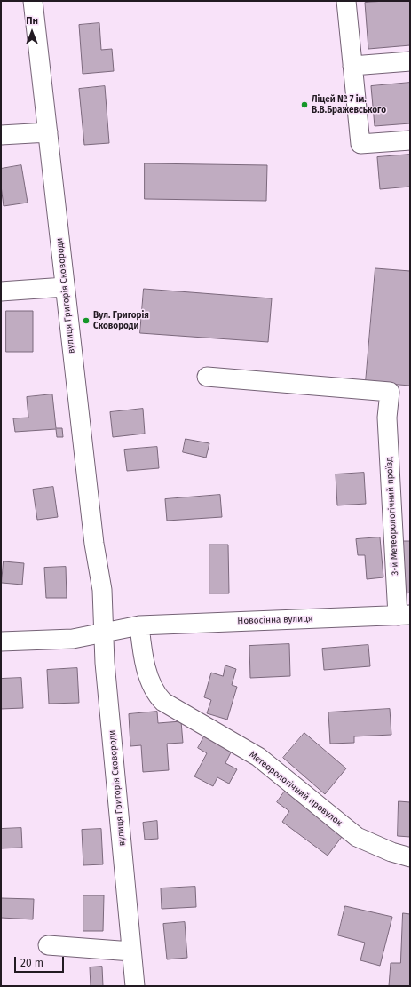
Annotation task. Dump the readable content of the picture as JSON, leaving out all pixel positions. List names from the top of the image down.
{
  "streets": {
    "street": [
      "вулиця Григорія Сковороди",
      "3-й Метеорологічний проїзд",
      "Новосінна вулиця",
      "Метеорологічний провулок"
    ]
  },
  "crossings": [
    ["вулиця Григорія Сковороди", "Новосінна вулиця"],
    ["3-й Метеорологічний проїзд", "Новосінна вулиця"],
    ["Новосінна вулиця", "Метеорологічний провулок"]
  ],
  "places": ["Ліцей № 7 ім. В.В.Бражевського", "Вул. Григорія Сковороди"],
  "scale_bar": "20 m",
  "north": "top"
}
